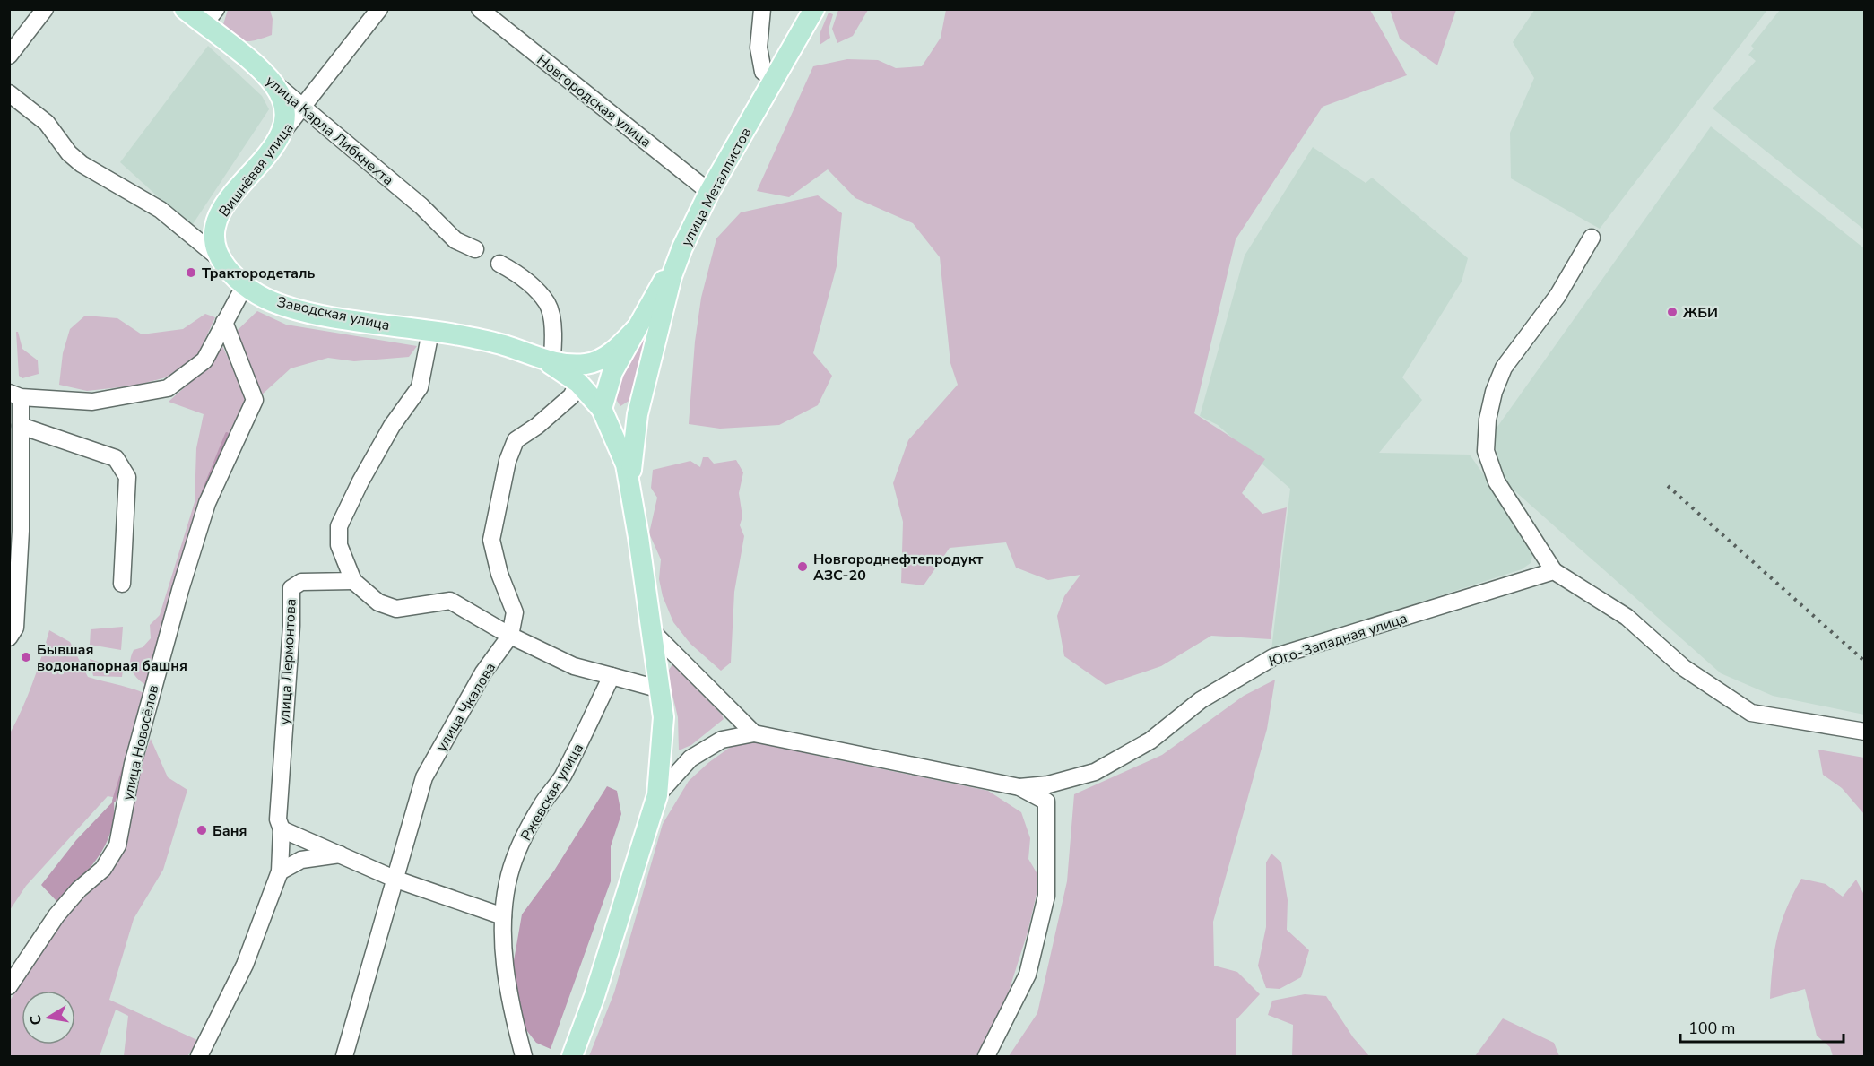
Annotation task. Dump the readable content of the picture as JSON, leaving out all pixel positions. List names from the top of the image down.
{
  "streets": {
    "main road": [
      "улица Карла Либкнехта",
      "Вишнёвая улица",
      "улица Металлистов",
      "Заводская улица"
    ],
    "street": [
      "Новгородская улица",
      "Юго-Западная улица",
      "улица Лермонтова",
      "улица Чкалова",
      "улица Новосёлов",
      "Ржевская улица"
    ]
  },
  "crossings": [
    ["Новгородская улица", "улица Металлистов"],
    ["улица Карла Либкнехта", "Вишнёвая улица"],
    ["Вишнёвая улица", "Заводская улица"],
    ["улица Металлистов", "Заводская улица"],
    ["Заводская улица", "улица Чкалова"]
  ],
  "places": [
    "Трактородеталь",
    "ЖБИ",
    "Новгороднефтепродукт АЗС-20",
    "Бывшая водонапорная башня",
    "Баня"
  ],
  "scale_bar": "100 m",
  "north": "left"
}
